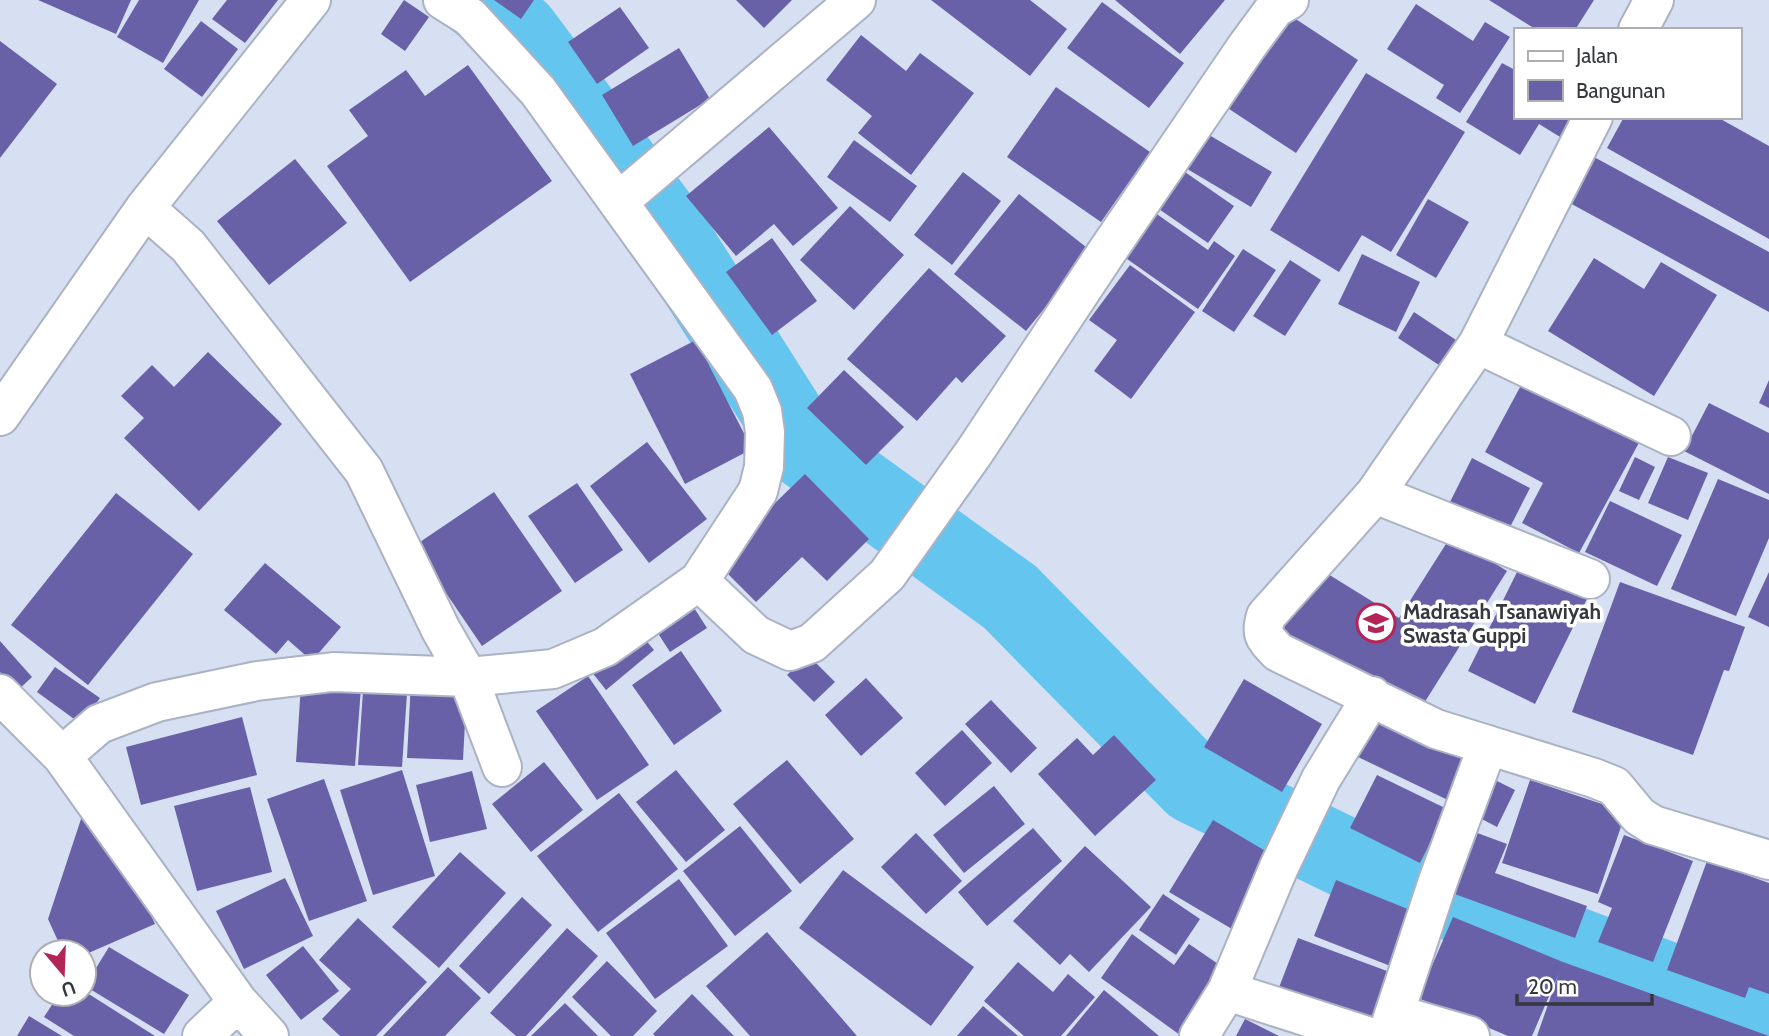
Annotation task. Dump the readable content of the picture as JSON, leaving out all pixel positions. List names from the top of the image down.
{
  "places": {
    "school or university": ["Madrasah Tsanawiyah Swasta Guppi"]
  },
  "legend": ["Jalan", "Bangunan"],
  "scale_bar": "20 m",
  "north": "bottom"
}
